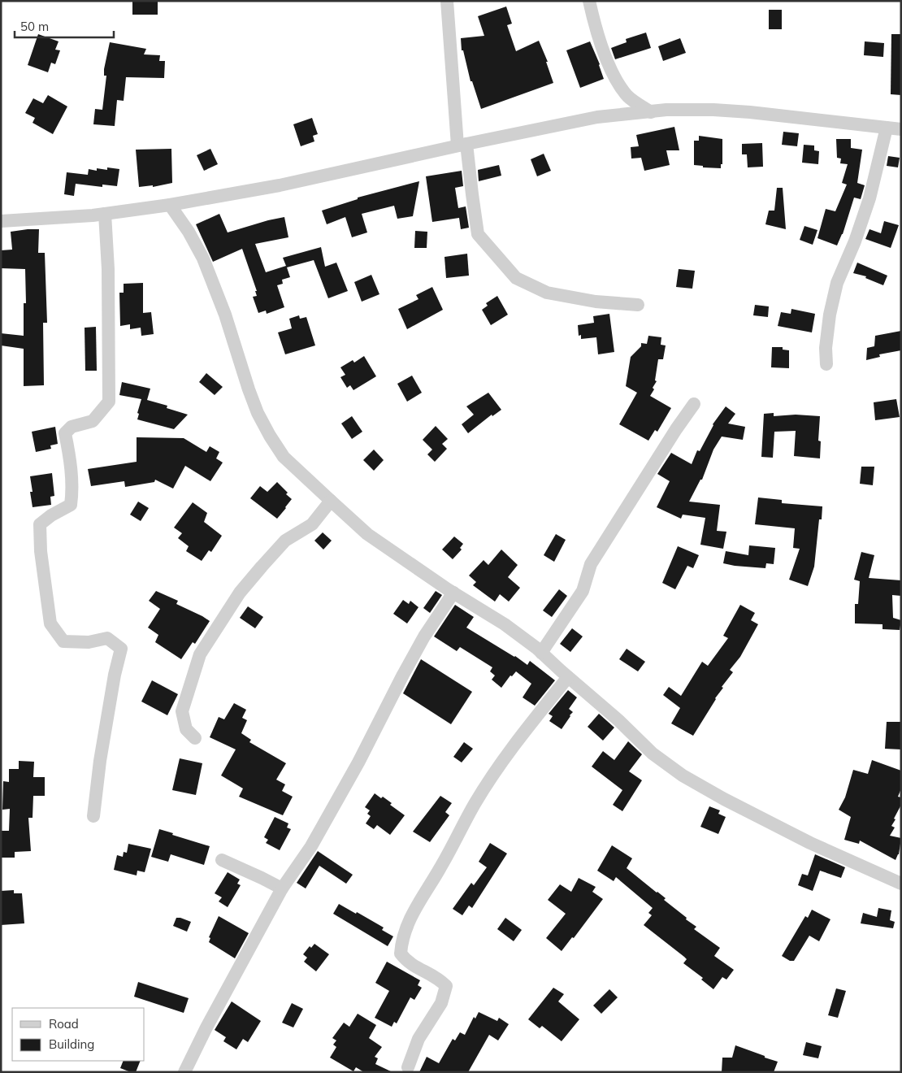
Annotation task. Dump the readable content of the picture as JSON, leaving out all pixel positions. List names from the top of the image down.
{
  "legend": ["Road", "Building"],
  "scale_bar": "50 m"
}
